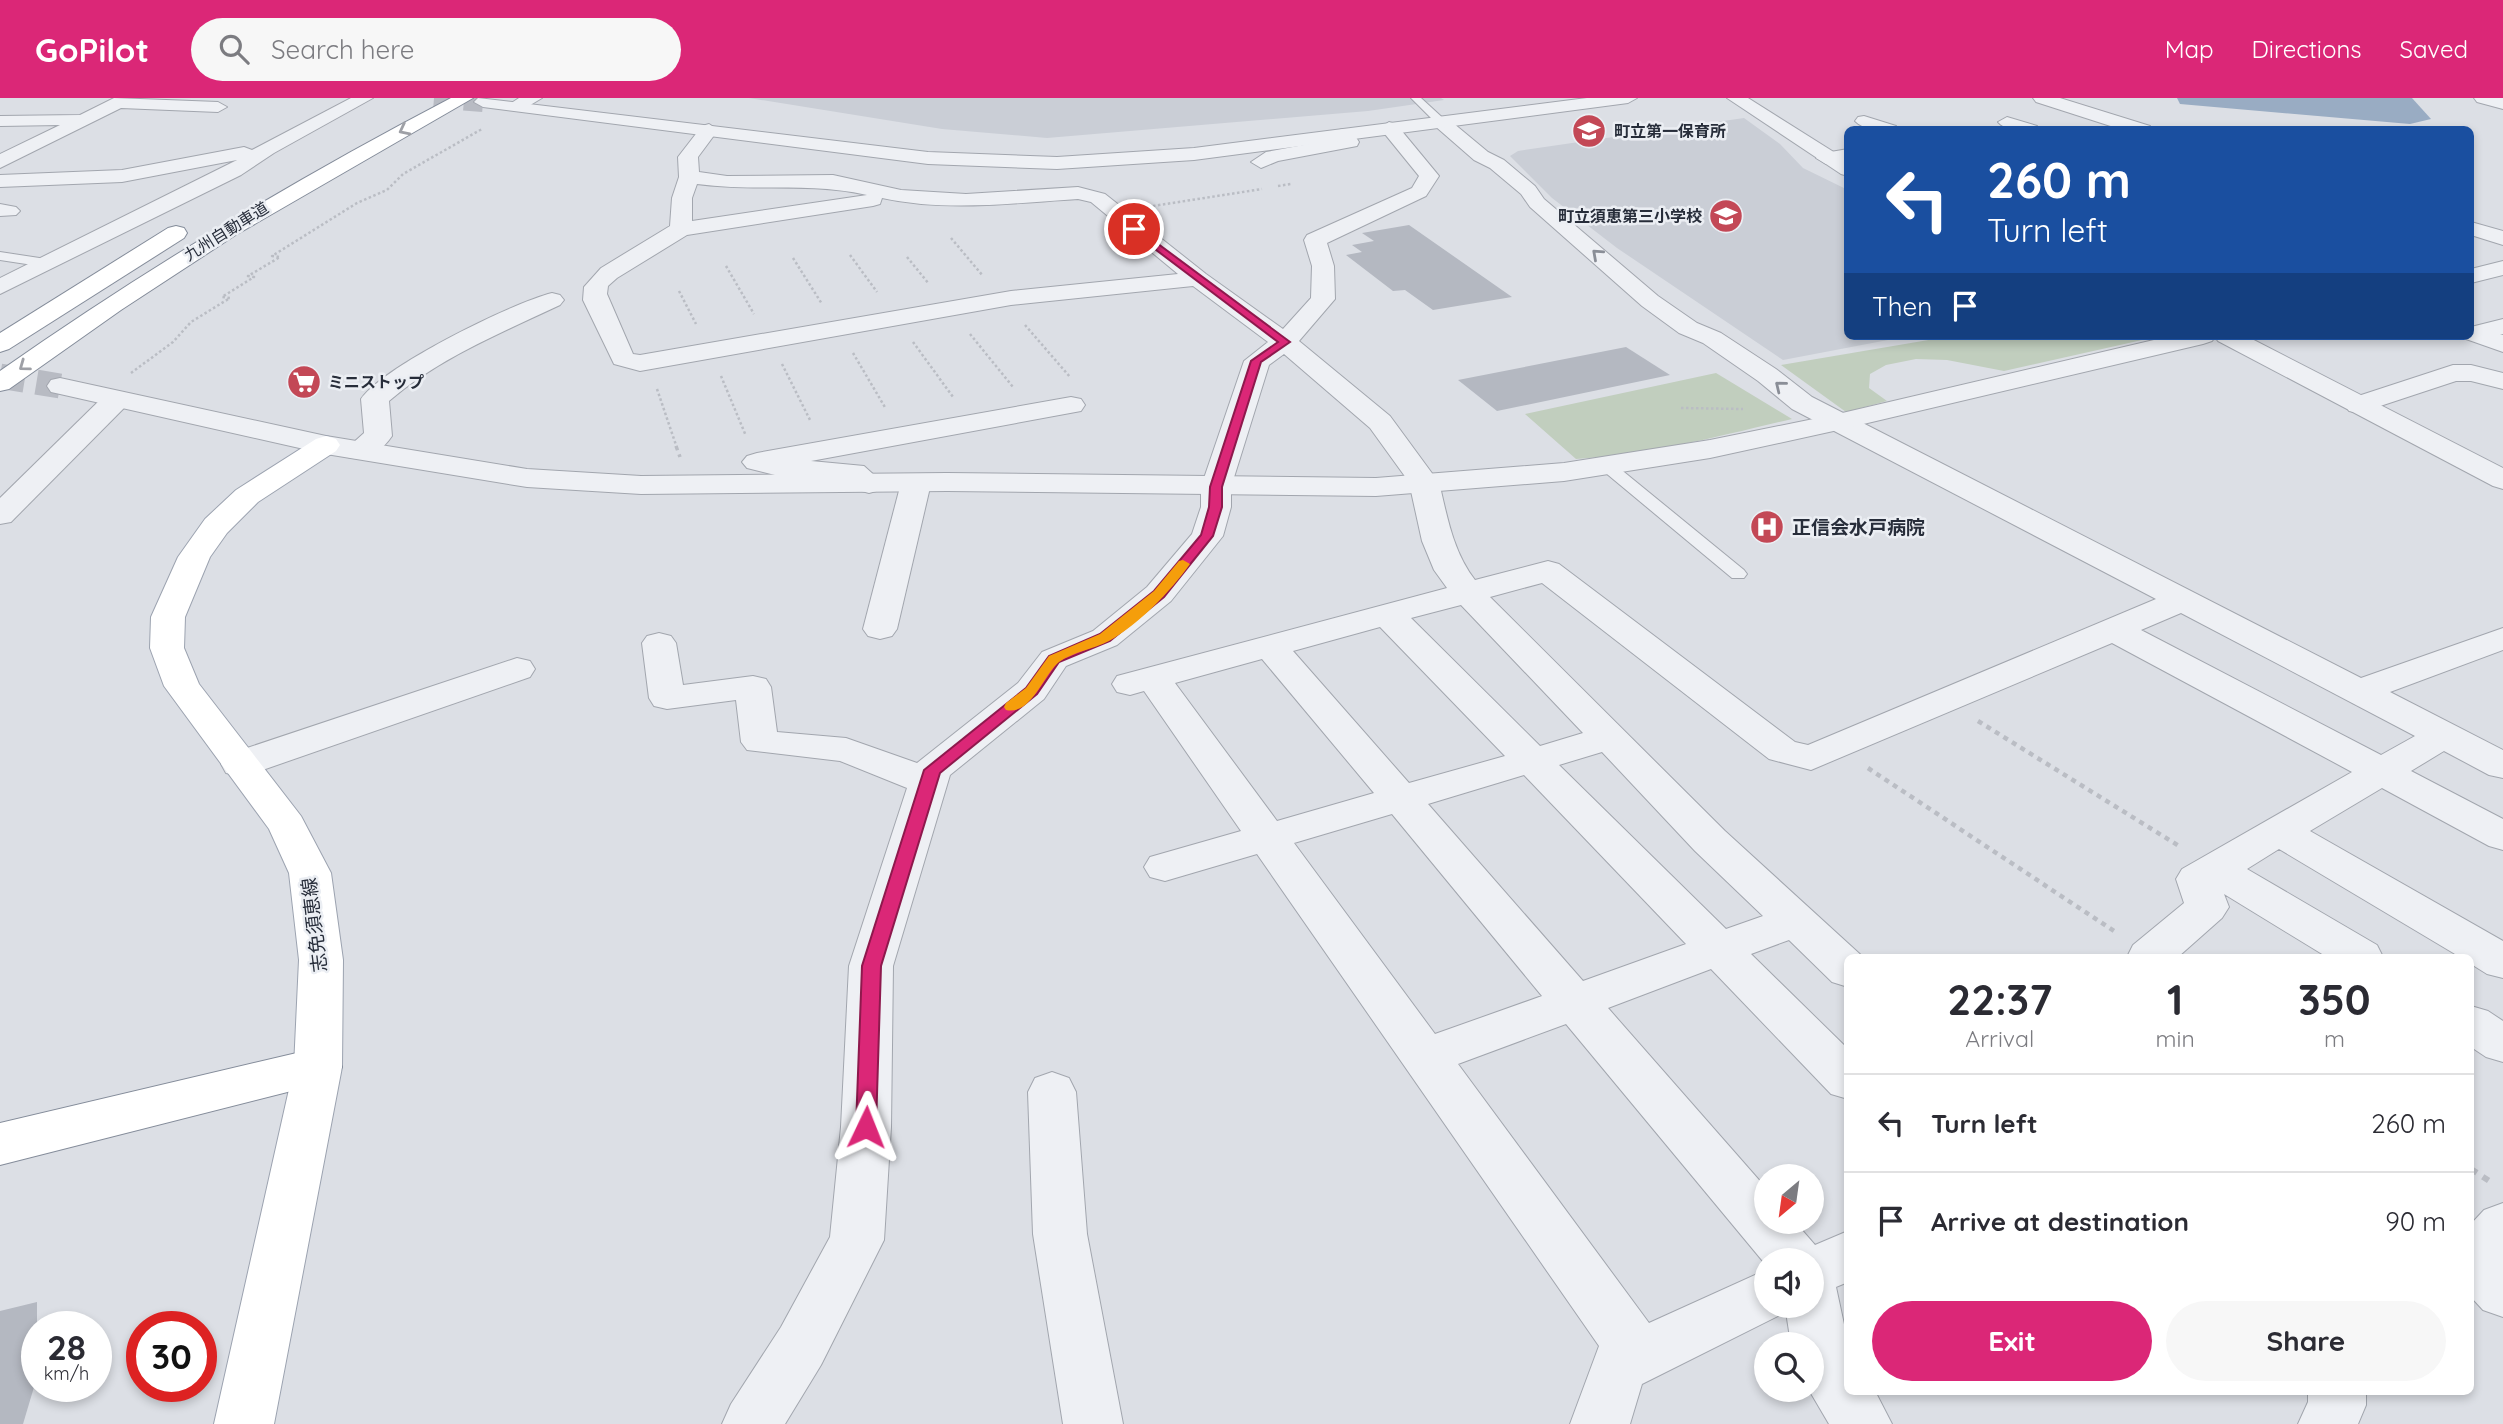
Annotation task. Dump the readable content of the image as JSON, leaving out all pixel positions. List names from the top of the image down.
{
  "streets": {
    "main road": ["九州自動車道", "志免須恵線"]
  },
  "places": {
    "school or university": ["町立第一保育所", "町立須恵第三小学校"],
    "supermarket": ["ミニストップ"],
    "hospital": ["正信会水戸病院"]
  },
  "north": "bottom left",
  "page": {
    "header": "GoPilot",
    "search": "Search here",
    "nav": ["Map", "Directions", "Saved"],
    "turn": ["260 m", "Turn left"],
    "then": "Then",
    "eta": [
      "22:37",
      "Arrival",
      "1",
      "min",
      "350",
      "m"
    ],
    "list": [
      {
        "name": "Turn left",
        "value": "260 m"
      },
      {
        "name": "Arrive at destination",
        "value": "90 m"
      }
    ],
    "buttons": ["Exit", "Share"],
    "speed": "28 km/h",
    "limit": "30"
  }
}
